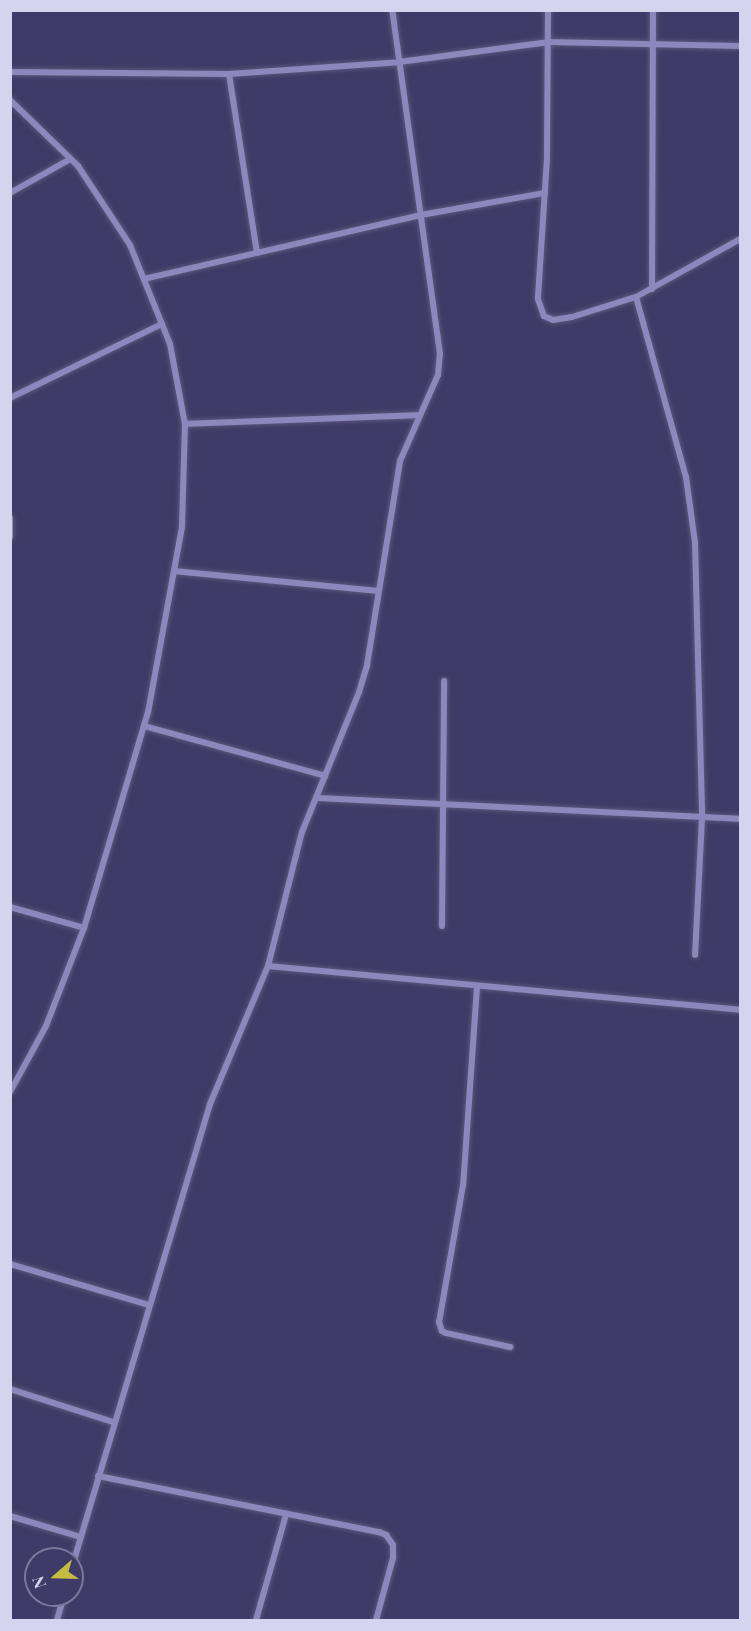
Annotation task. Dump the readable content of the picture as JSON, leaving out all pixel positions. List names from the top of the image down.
{
  "north": "left"
}
